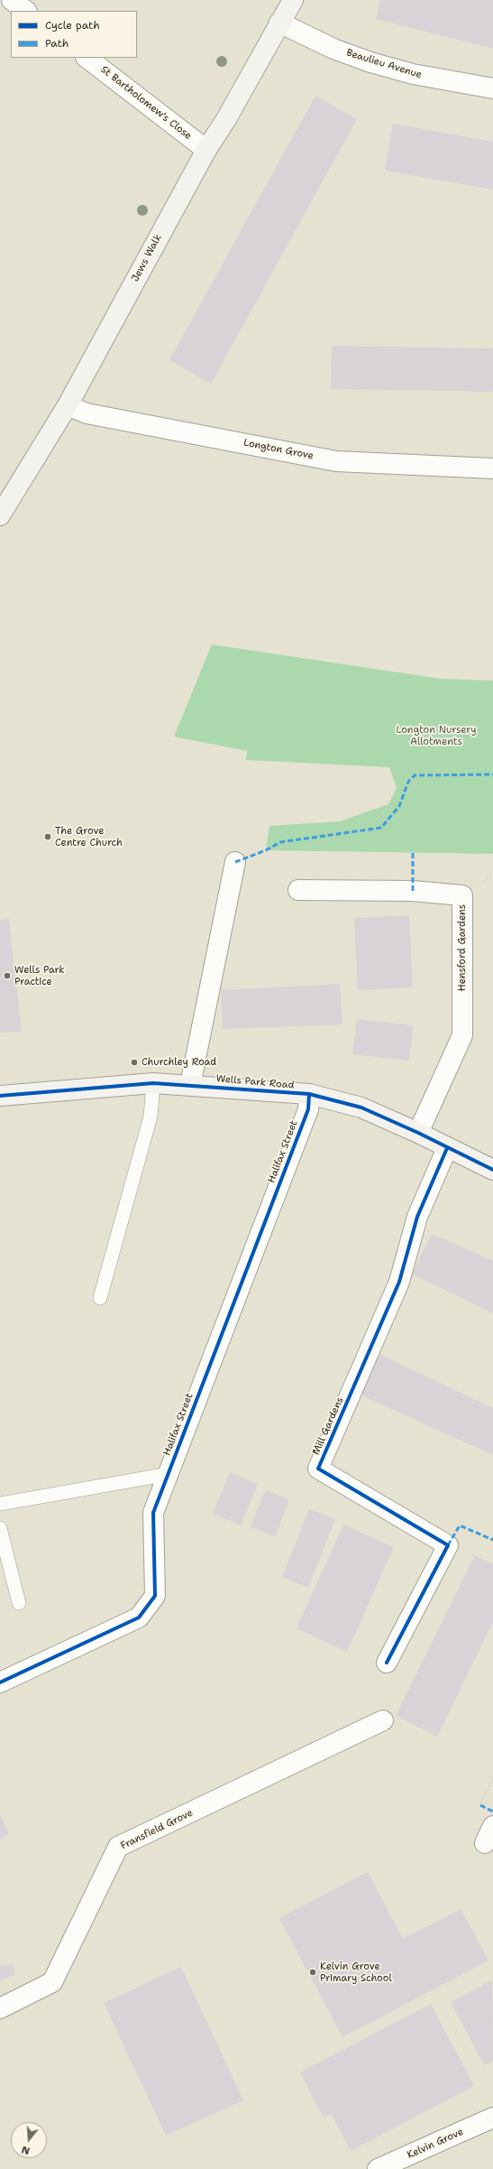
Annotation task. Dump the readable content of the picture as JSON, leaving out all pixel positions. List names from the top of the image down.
{
  "streets": {
    "street": [
      "Beaulieu Avenue",
      "St Bartholomew's Close",
      "Jews Walk",
      "Longton Grove",
      "Hensford Gardens",
      "Wells Park Road",
      "Halifax Street",
      "Mill Gardens",
      "Fransfield Grove",
      "Kelvin Grove"
    ]
  },
  "crossings": [
    ["Beaulieu Avenue", "Jews Walk"],
    ["St Bartholomew's Close", "Jews Walk"],
    ["Jews Walk", "Longton Grove"],
    ["Hensford Gardens", "Wells Park Road"],
    ["Wells Park Road", "Halifax Street"],
    ["Wells Park Road", "Mill Gardens"]
  ],
  "parks": ["Longton Nursery Allotments"],
  "places": [
    "The Grove Centre Church",
    "Wells Park Practice",
    "Churchley Road",
    "Kelvin Grove Primary School"
  ],
  "legend": ["Cycle path", "Path"],
  "north": "bottom"
}
